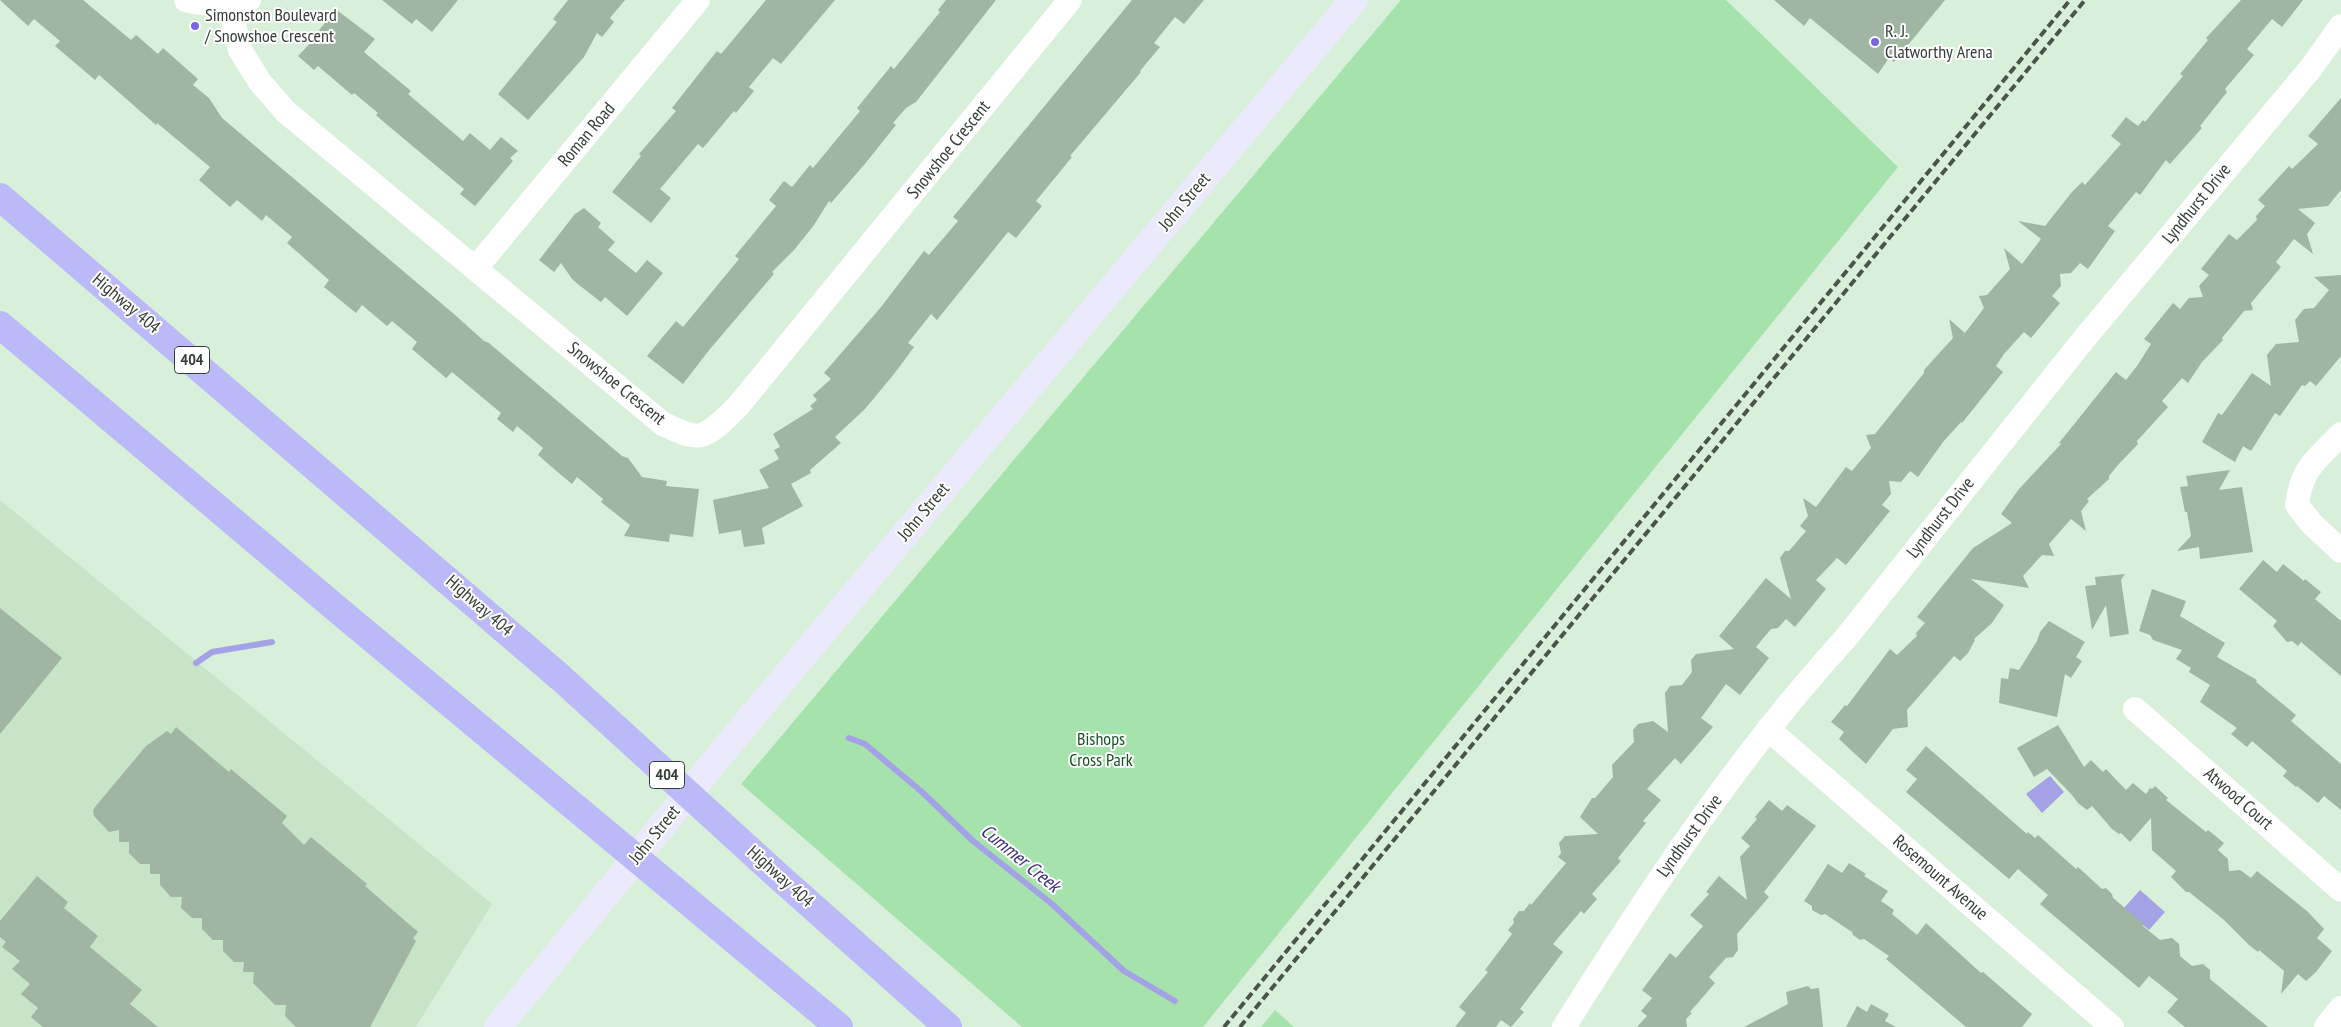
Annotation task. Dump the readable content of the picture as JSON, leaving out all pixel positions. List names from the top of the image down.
{
  "streets": {
    "highway": ["Highway 404", "404"],
    "main road": ["John Street"],
    "street": [
      "Roman Road",
      "Snowshoe Crescent",
      "Lyndhurst Drive",
      "Atwood Court",
      "Rosemount Avenue"
    ]
  },
  "crossings": [
    ["Roman Road", "Snowshoe Crescent"],
    ["Lyndhurst Drive", "Rosemount Avenue"]
  ],
  "water": ["Cummer Creek"],
  "parks": ["Bishops Cross Park"],
  "places": ["Simonston Boulevard / Snowshoe Crescent", "R. J. Clatworthy Arena"]
}
